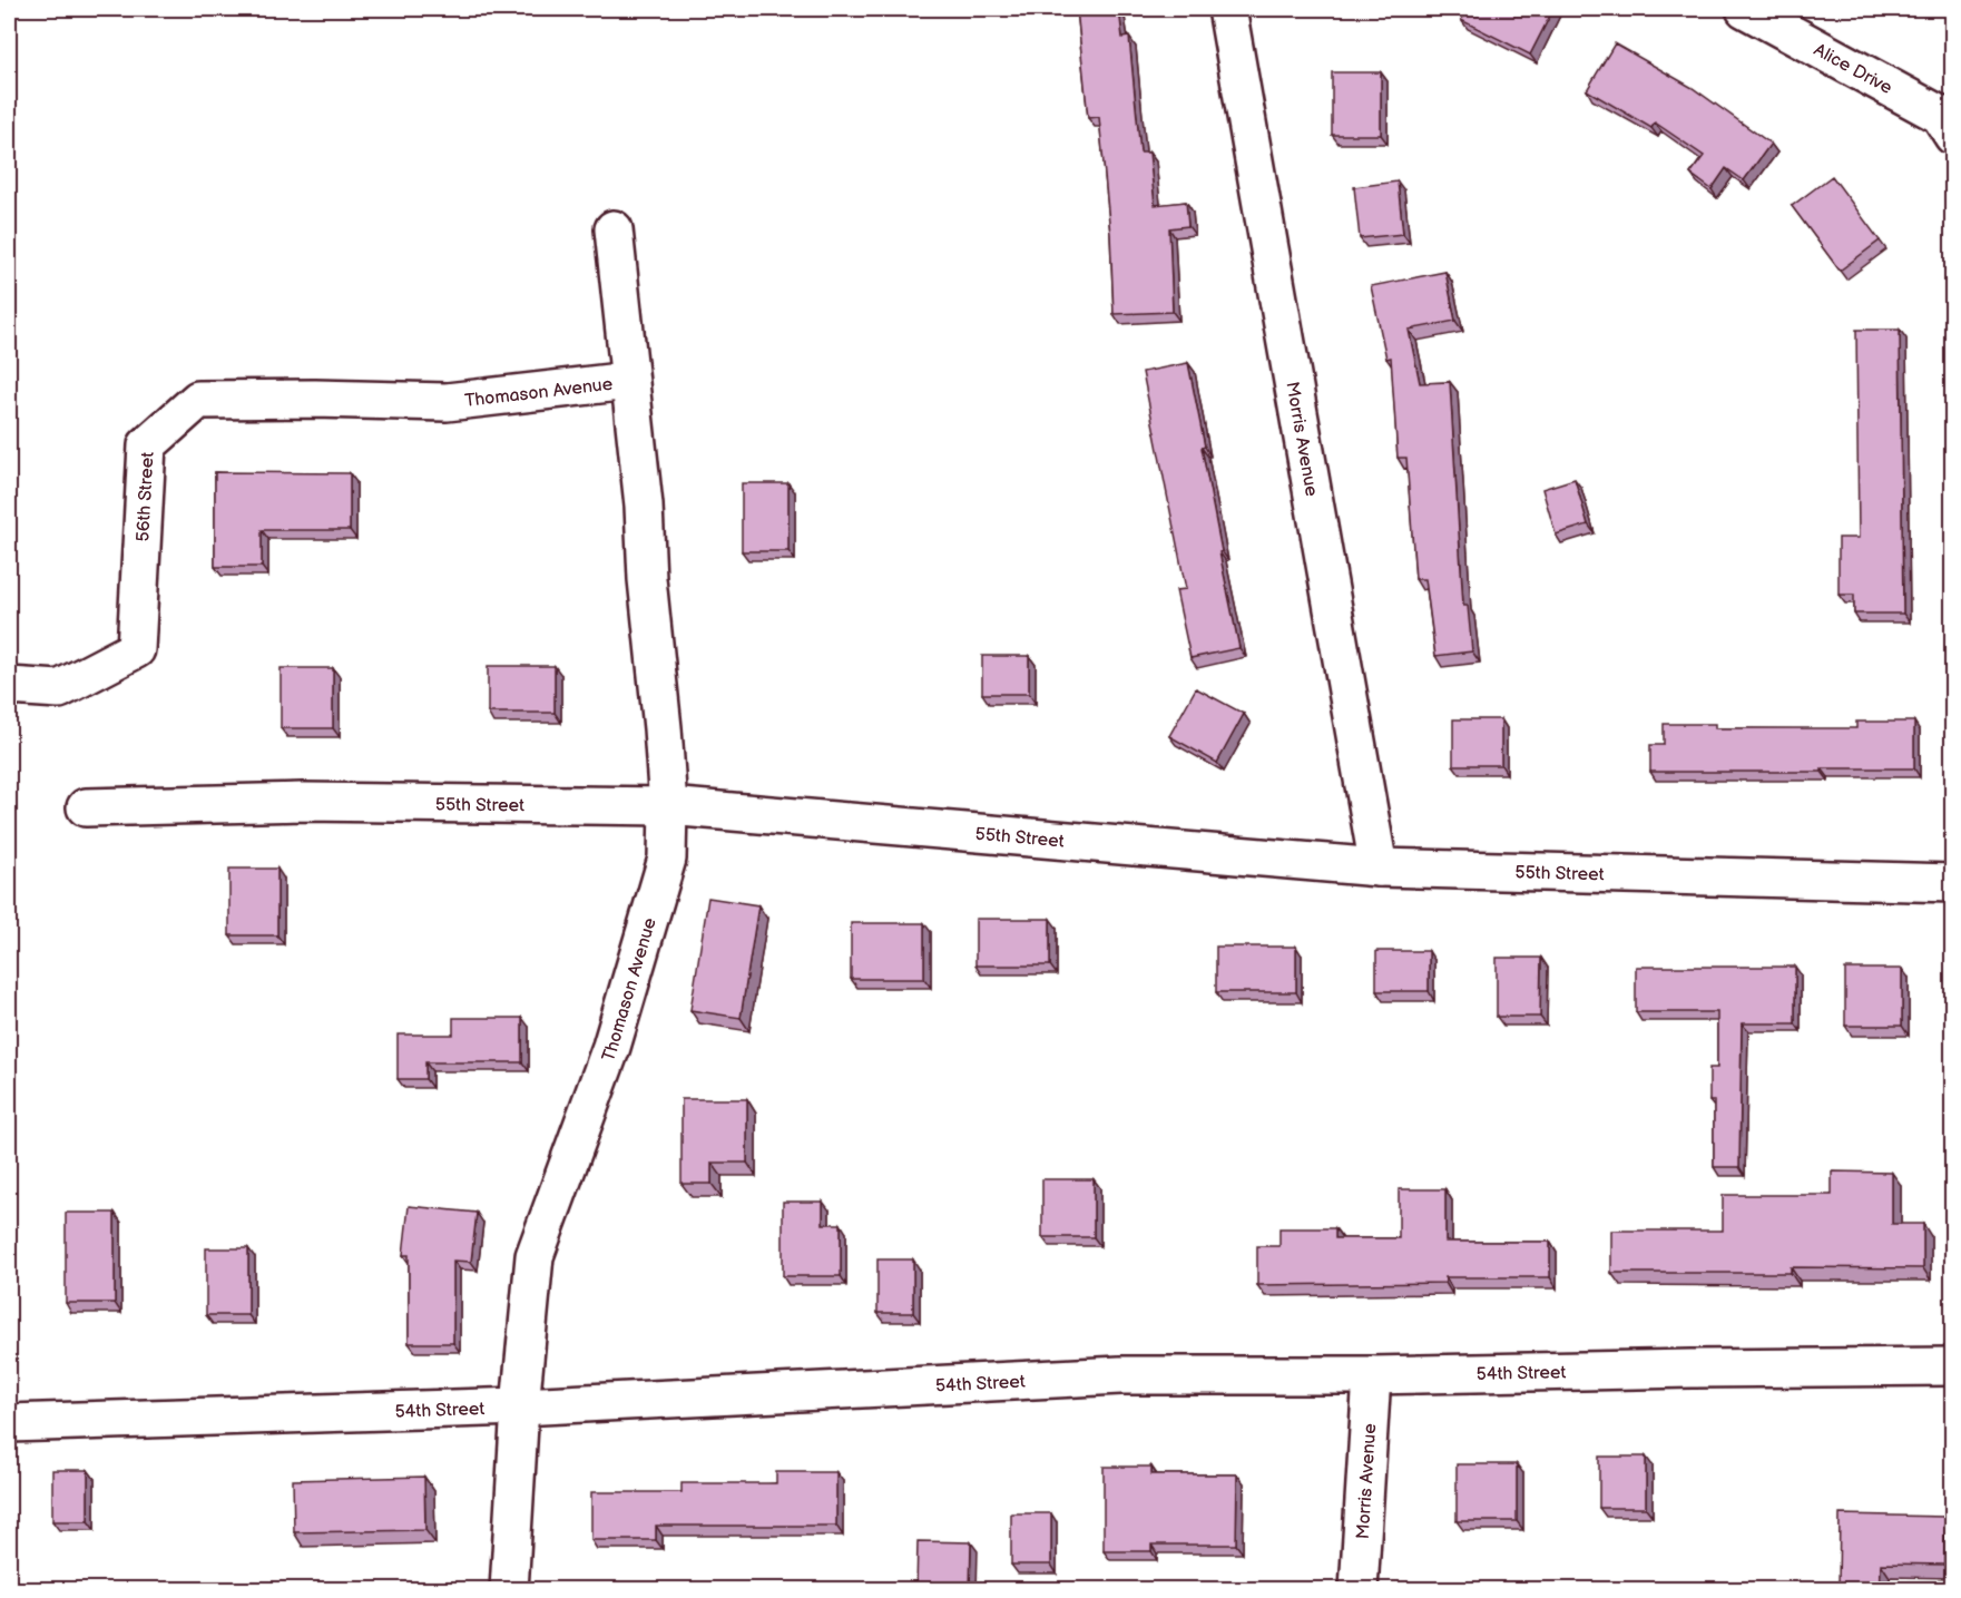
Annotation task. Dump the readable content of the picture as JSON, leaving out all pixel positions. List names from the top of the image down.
{
  "streets": {
    "street": [
      "Alice Drive",
      "Thomason Avenue",
      "Morris Avenue",
      "56th Street",
      "55th Street",
      "54th Street"
    ]
  },
  "crossings": [
    ["Thomason Avenue", "56th Street"],
    ["Thomason Avenue", "55th Street"],
    ["Thomason Avenue", "54th Street"],
    ["Morris Avenue", "55th Street"],
    ["Morris Avenue", "54th Street"]
  ]
}
